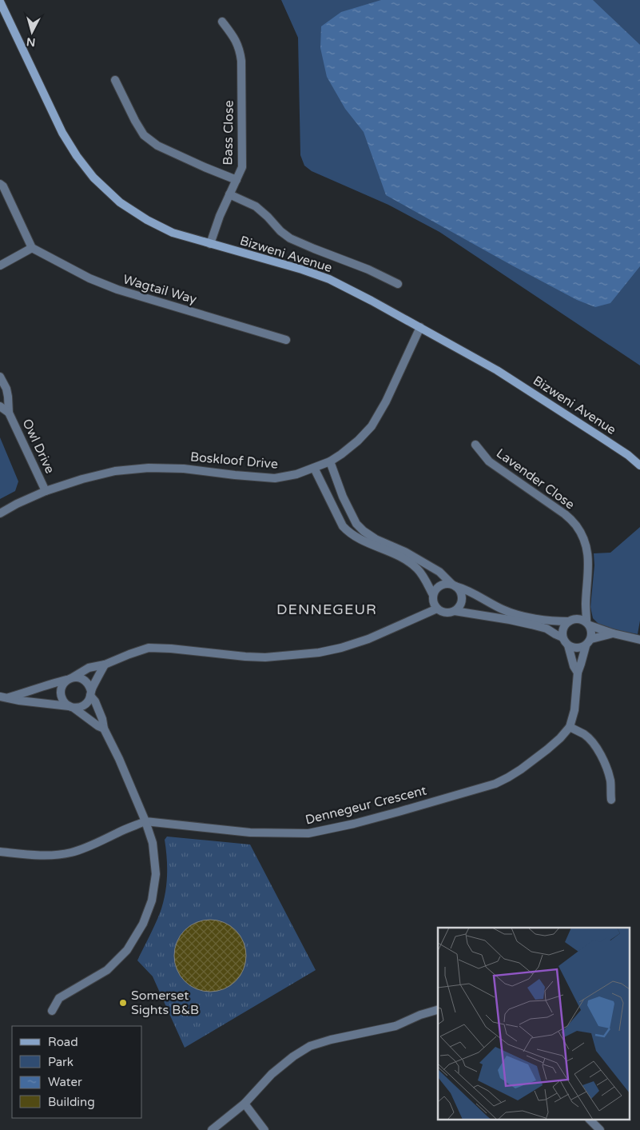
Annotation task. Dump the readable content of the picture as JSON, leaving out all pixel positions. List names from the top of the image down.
{
  "streets": {
    "street": [
      "Bass Close",
      "Bizweni Avenue",
      "Wagtail Way",
      "Owl Drive",
      "Boskloof Drive",
      "Lavender Close",
      "Dennegeur Crescent"
    ]
  },
  "crossings": [
    ["Bass Close", "Bizweni Avenue"],
    ["Bizweni Avenue", "Boskloof Drive"],
    ["Owl Drive", "Boskloof Drive"],
    ["Lavender Close", "Dennegeur Crescent"]
  ],
  "districts": ["DENNEGEUR"],
  "places": ["Somerset Sights B&B"],
  "legend": [
    "Road",
    "Park",
    "Water",
    "Building"
  ],
  "north": "bottom"
}
